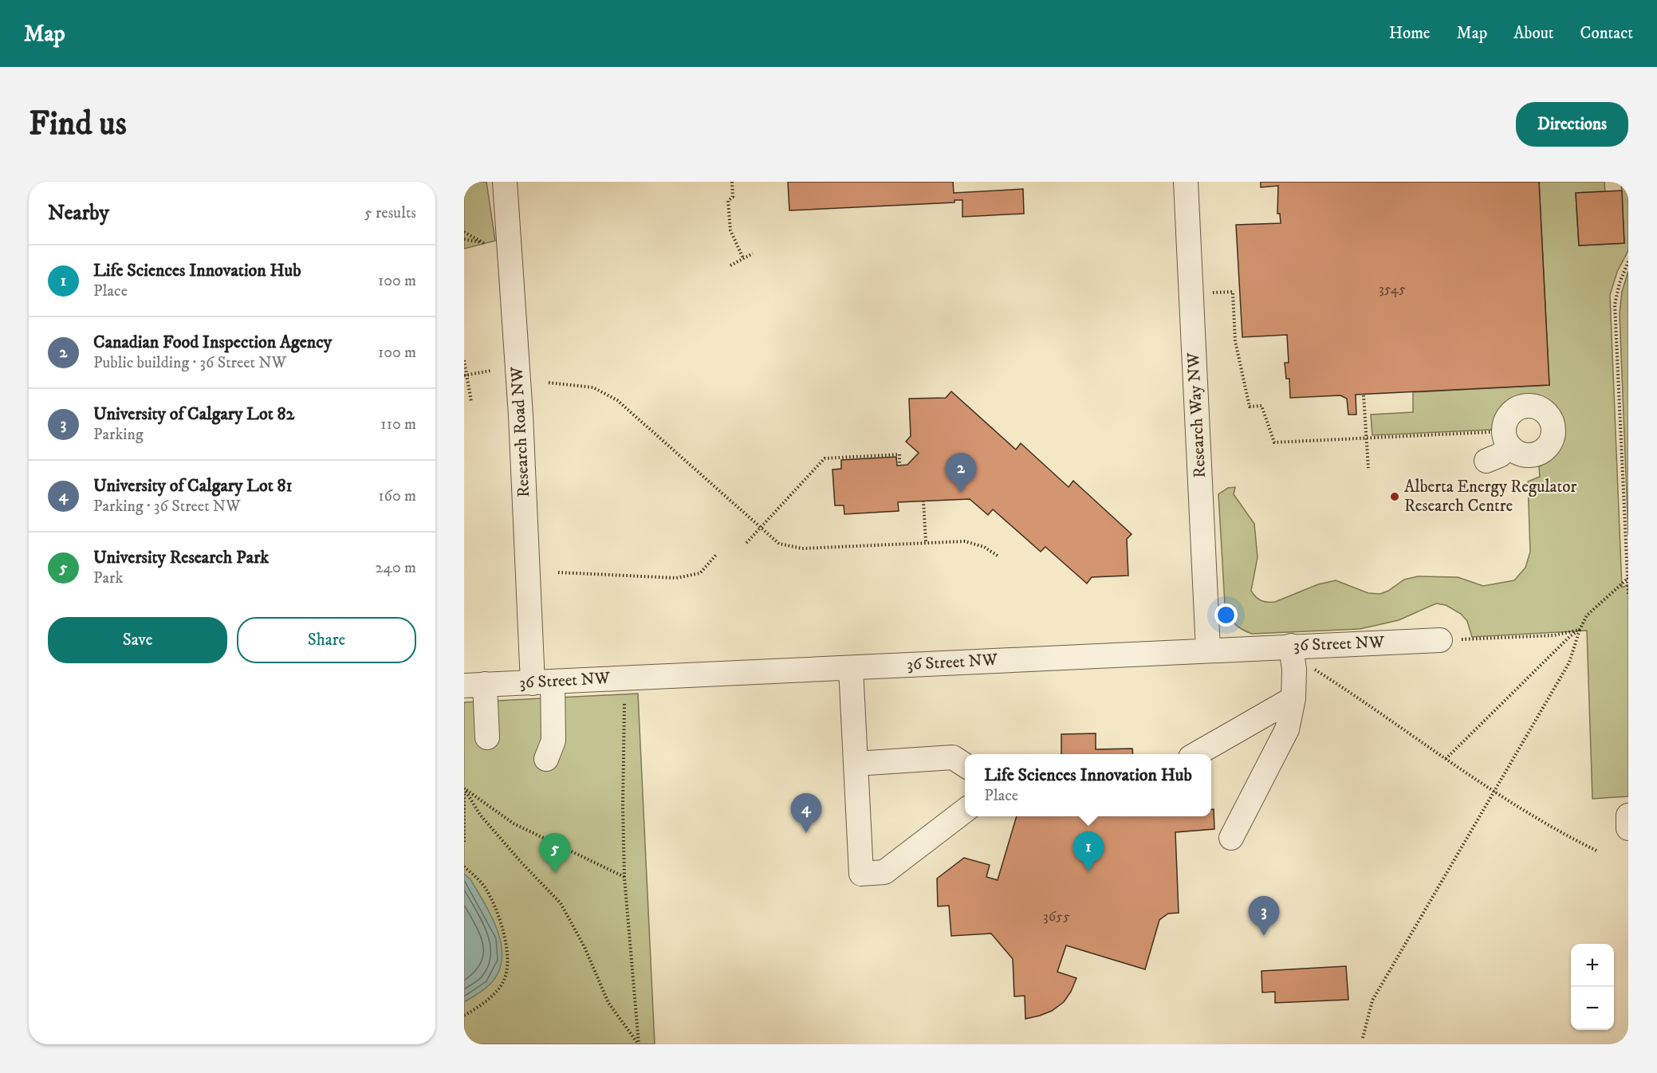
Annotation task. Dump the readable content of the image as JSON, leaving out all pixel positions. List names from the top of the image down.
{
  "streets": {
    "street": ["Research Way NW", "Research Road NW", "36 Street NW"]
  },
  "crossings": [
    ["Research Way NW", "36 Street NW"],
    ["Research Road NW", "36 Street NW"]
  ],
  "places": ["Alberta Energy Regulator Research Centre"],
  "house_numbers": ["3545", "3655"],
  "page": {
    "header": "Map",
    "nav": [
      "Home",
      "Map",
      "About",
      "Contact"
    ],
    "buttons": [
      "Directions",
      ["Save", "Share"]
    ],
    "title": "Find us",
    "heading": ["Nearby", "5 results"],
    "list": [
      {
        "mark": "1",
        "name": "Life Sciences Innovation Hub",
        "note": "Place",
        "value": "100 m"
      },
      {
        "mark": "2",
        "name": "Canadian Food Inspection Agency",
        "note": "Public building · 36 Street NW",
        "value": "100 m"
      },
      {
        "mark": "3",
        "name": "University of Calgary Lot 82",
        "note": "Parking",
        "value": "110 m"
      },
      {
        "mark": "4",
        "name": "University of Calgary Lot 81",
        "note": "Parking · 36 Street NW",
        "value": "160 m"
      },
      {
        "mark": "5",
        "name": "University Research Park",
        "note": "Park",
        "value": "240 m"
      }
    ],
    "pins": [
      "2",
      "4",
      "1",
      "5",
      "3"
    ],
    "popup": ["Life Sciences Innovation Hub", "Place"],
    "map_buttons": ["+", "−"]
  }
}
